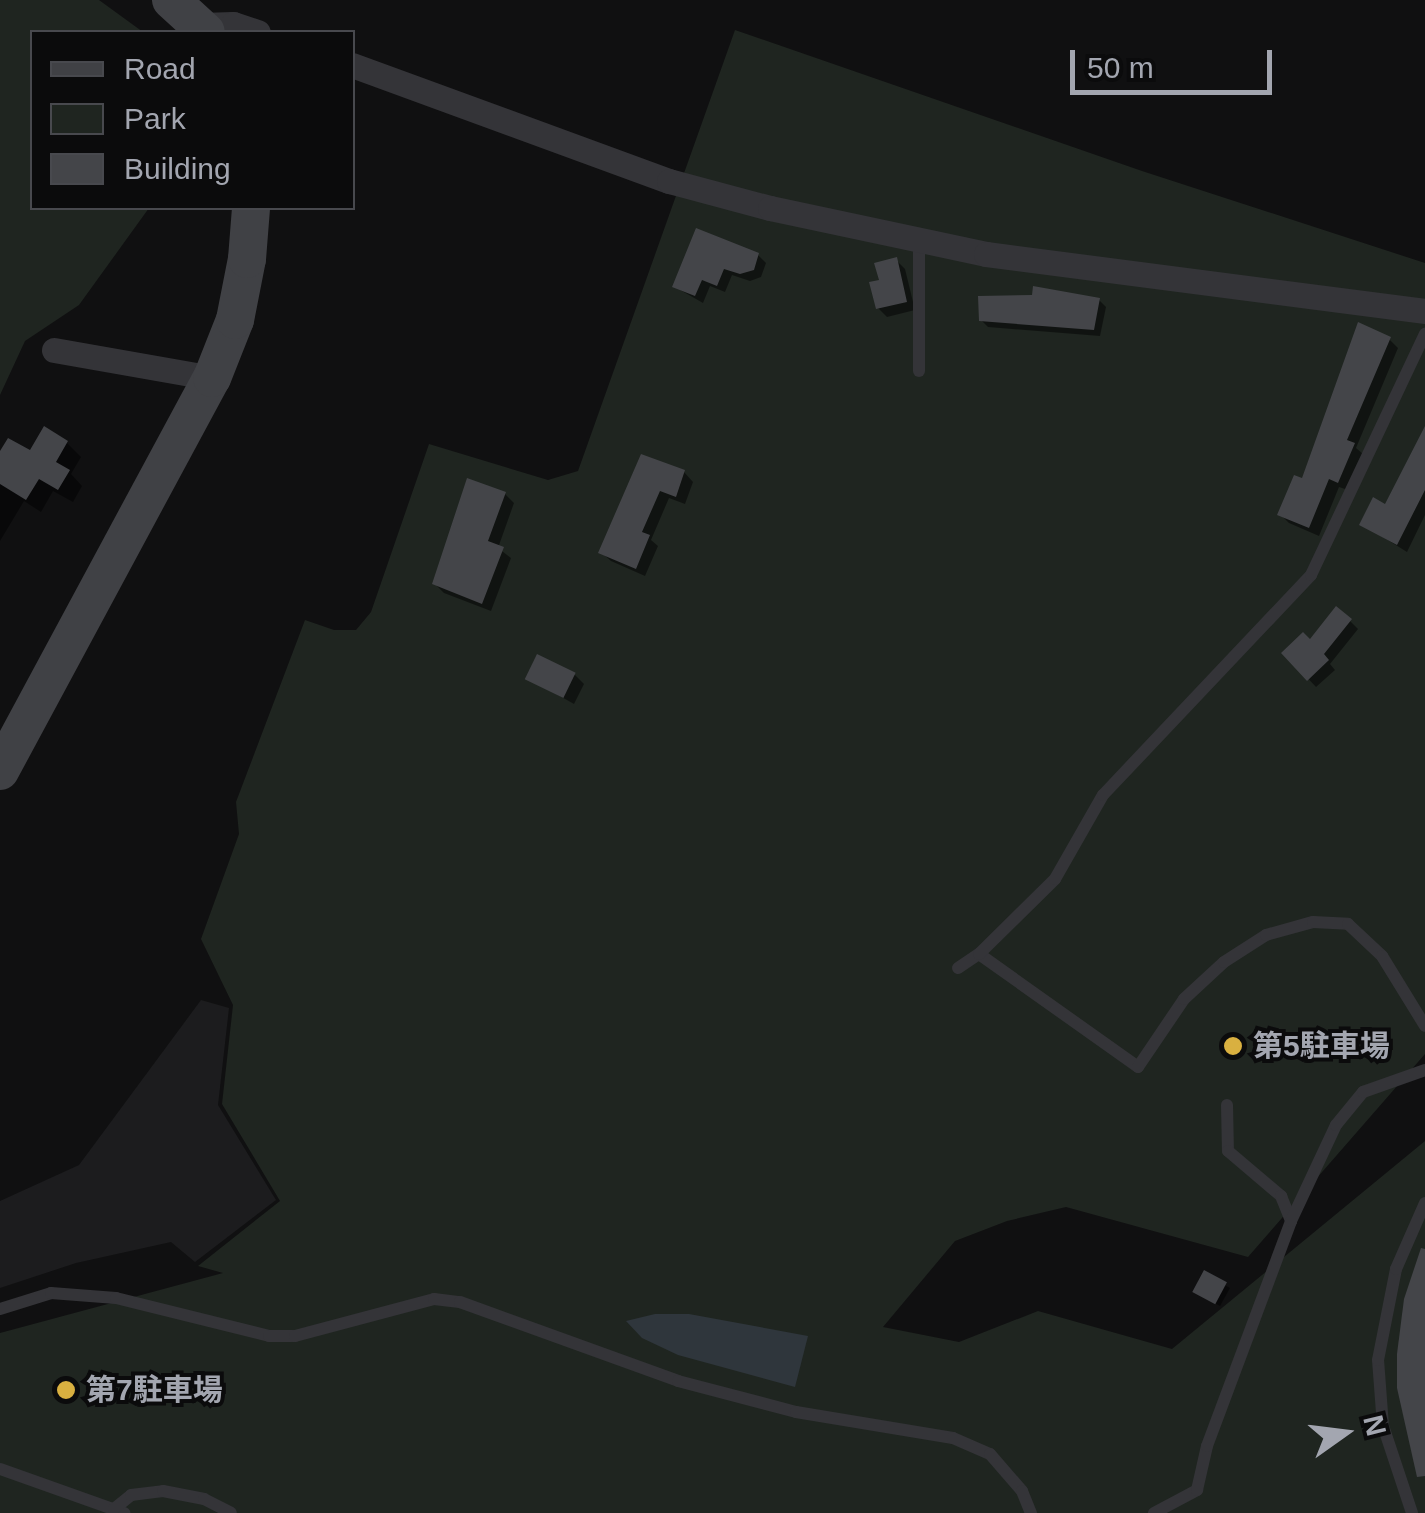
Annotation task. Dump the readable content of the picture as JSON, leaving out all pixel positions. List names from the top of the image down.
{
  "places": ["第5駐車場", "第7駐車場"],
  "legend": ["Road", "Park", "Building"],
  "scale_bar": "50 m",
  "north": "right"
}
